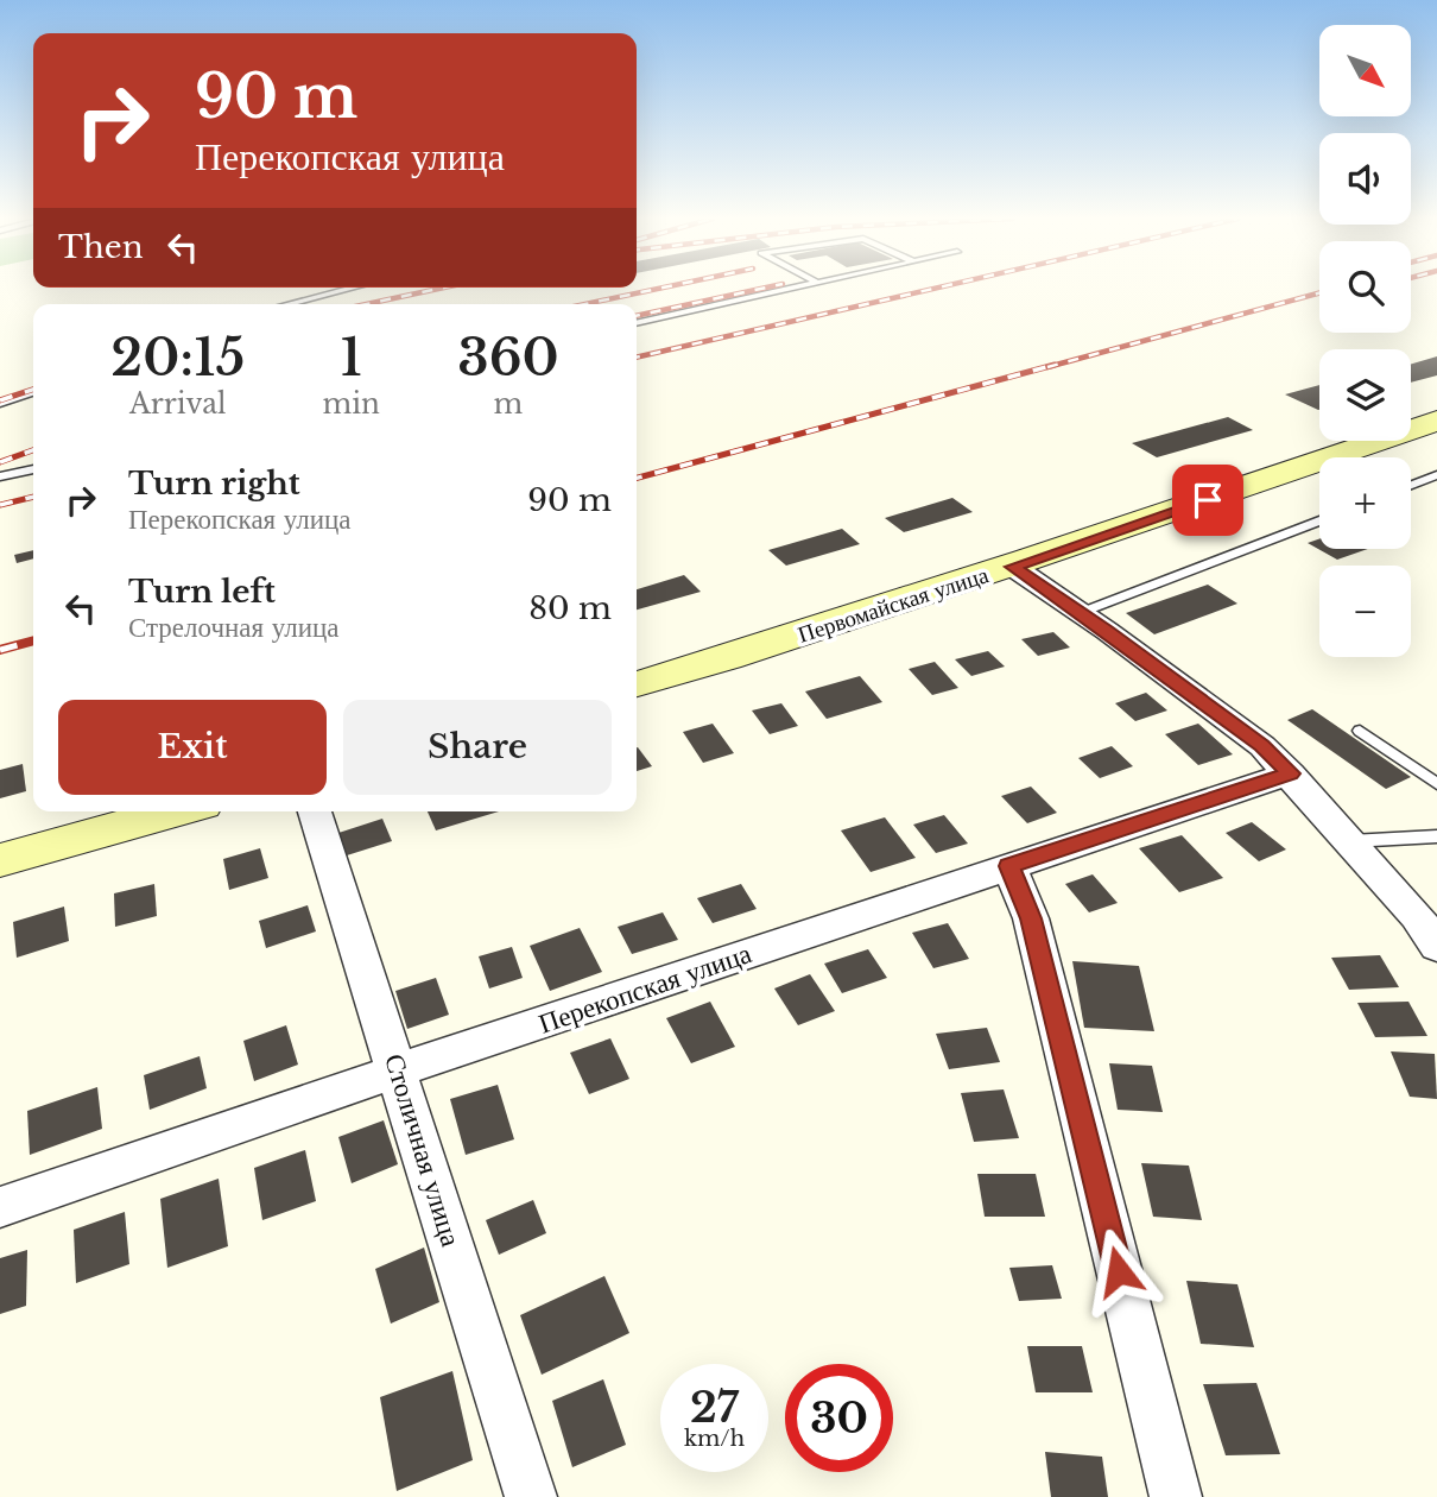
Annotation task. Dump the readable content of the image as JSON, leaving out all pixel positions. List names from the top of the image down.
{
  "streets": {
    "main road": ["Первомайская улица"],
    "street": ["Перекопская улица", "Столичная улица"]
  },
  "crossings": [
    ["Перекопская улица", "Столичная улица"]
  ],
  "north": "bottom right",
  "page": {
    "map_buttons": ["+", "−"],
    "turn": ["90 m", "Перекопская улица"],
    "then": "Then",
    "eta": [
      "20:15",
      "Arrival",
      "1",
      "min",
      "360",
      "m"
    ],
    "list": [
      {
        "name": "Turn right",
        "note": "Перекопская улица",
        "value": "90 m"
      },
      {
        "name": "Turn left",
        "note": "Стрелочная улица",
        "value": "80 m"
      }
    ],
    "buttons": ["Exit", "Share"],
    "speed": "27 km/h",
    "limit": "30"
  }
}
